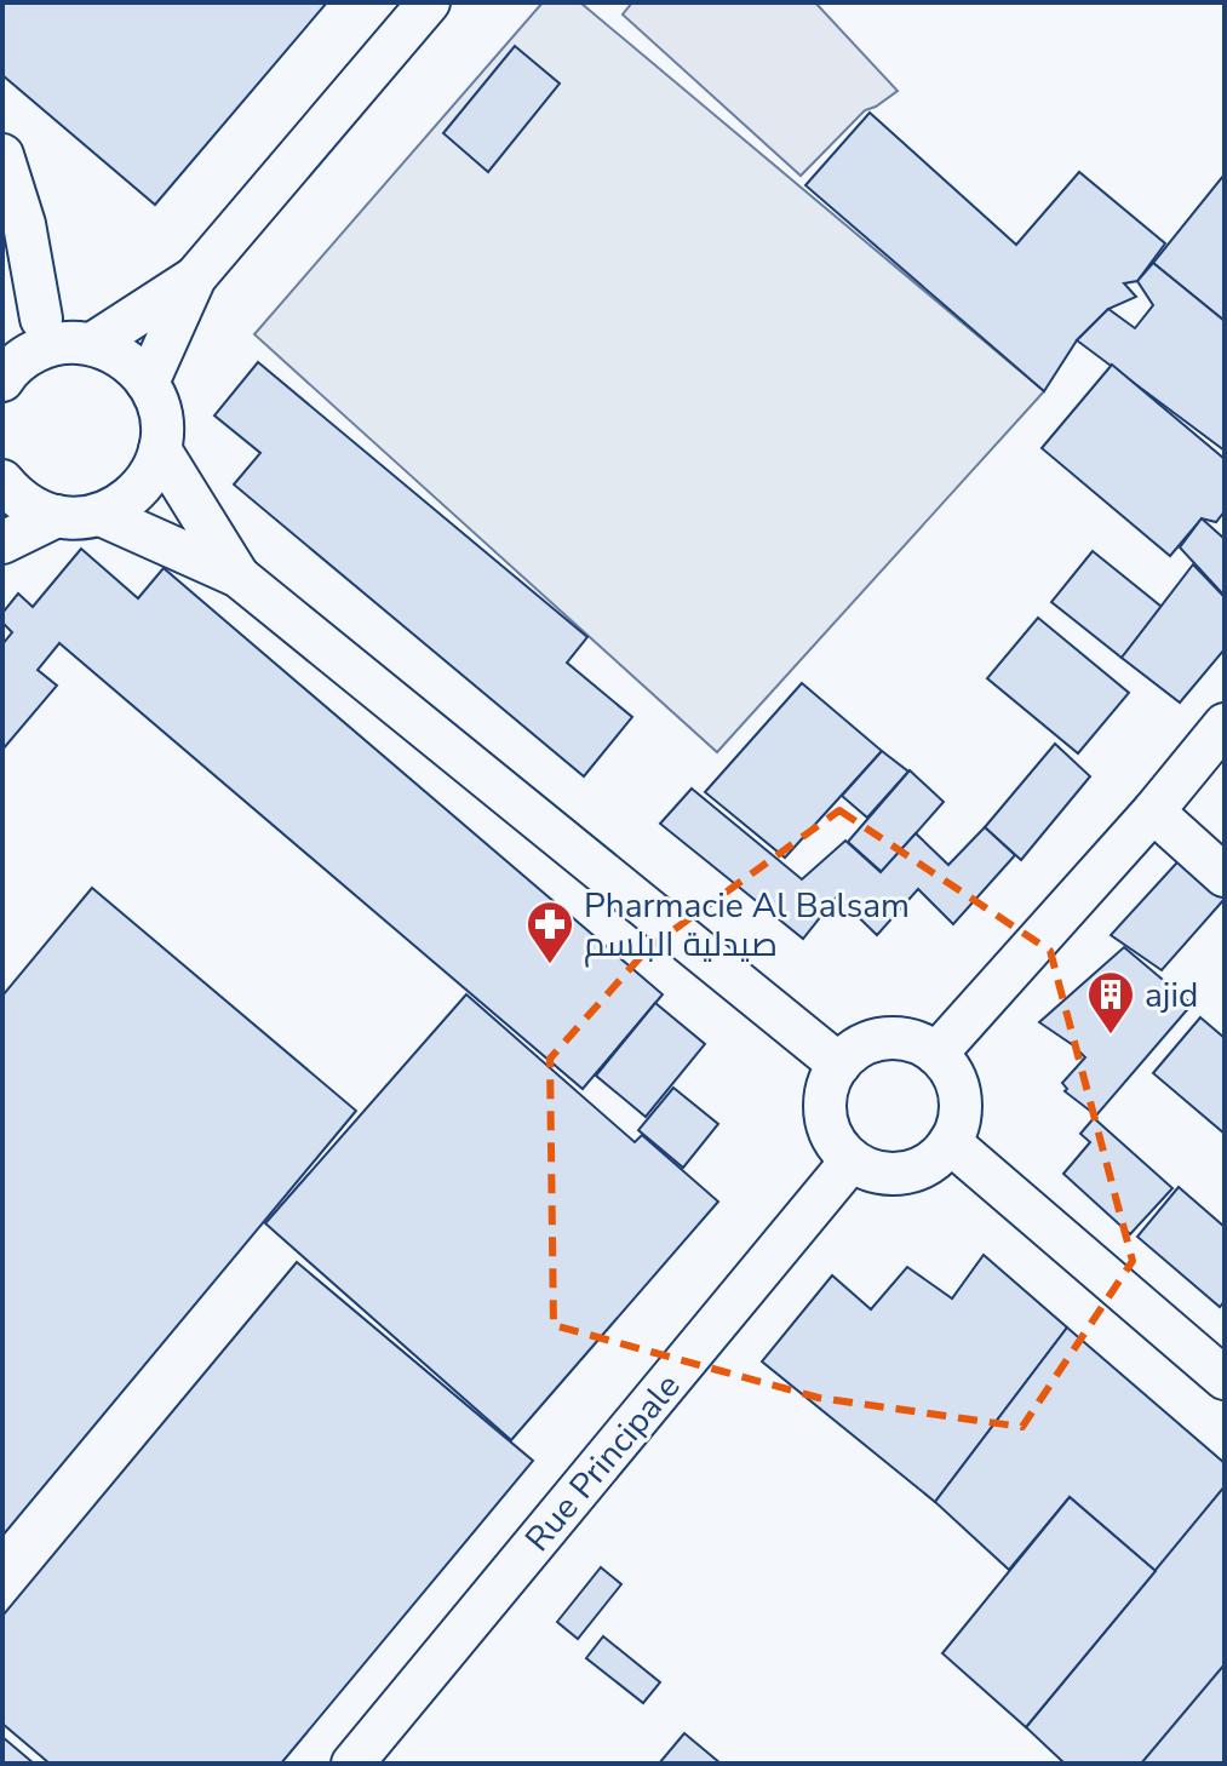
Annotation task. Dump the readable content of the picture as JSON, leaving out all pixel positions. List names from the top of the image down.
{
  "streets": {
    "street": ["Rue Principale"]
  },
  "places": {
    "pharmacy": ["Pharmacie Al Balsam صيدلية البلسم"],
    "building": ["ajid"]
  }
}
